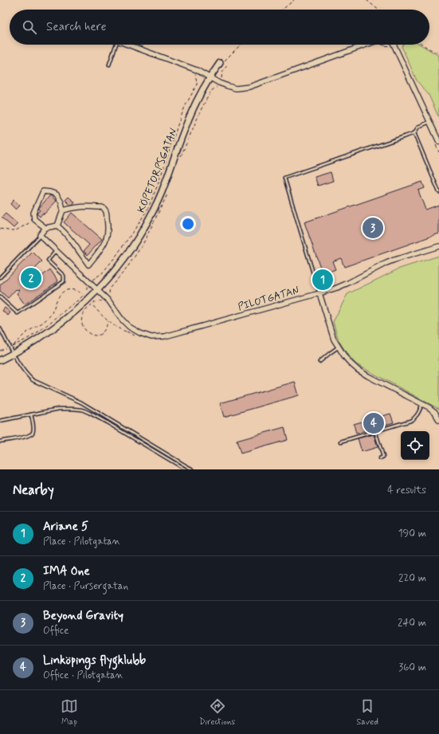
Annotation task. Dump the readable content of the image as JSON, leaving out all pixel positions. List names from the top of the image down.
{
  "streets": {
    "street": ["KÖPETORPSGATAN", "PILOTGATAN"]
  },
  "crossings": [
    ["KÖPETORPSGATAN", "PILOTGATAN"]
  ],
  "page": {
    "search": "Search here",
    "pins": [
      "3",
      "2",
      "1",
      "4"
    ],
    "heading": ["Nearby", "4 results"],
    "list": [
      {
        "mark": "1",
        "name": "Ariane 5",
        "note": "Place · Pilotgatan",
        "value": "190 m"
      },
      {
        "mark": "2",
        "name": "IMA One",
        "note": "Place · Pursergatan",
        "value": "220 m"
      },
      {
        "mark": "3",
        "name": "Beyond Gravity",
        "note": "Office",
        "value": "240 m"
      },
      {
        "mark": "4",
        "name": "Linköpings flygklubb",
        "note": "Office · Pilotgatan",
        "value": "360 m"
      }
    ],
    "nav": ["Map", "Directions", "Saved"]
  }
}
